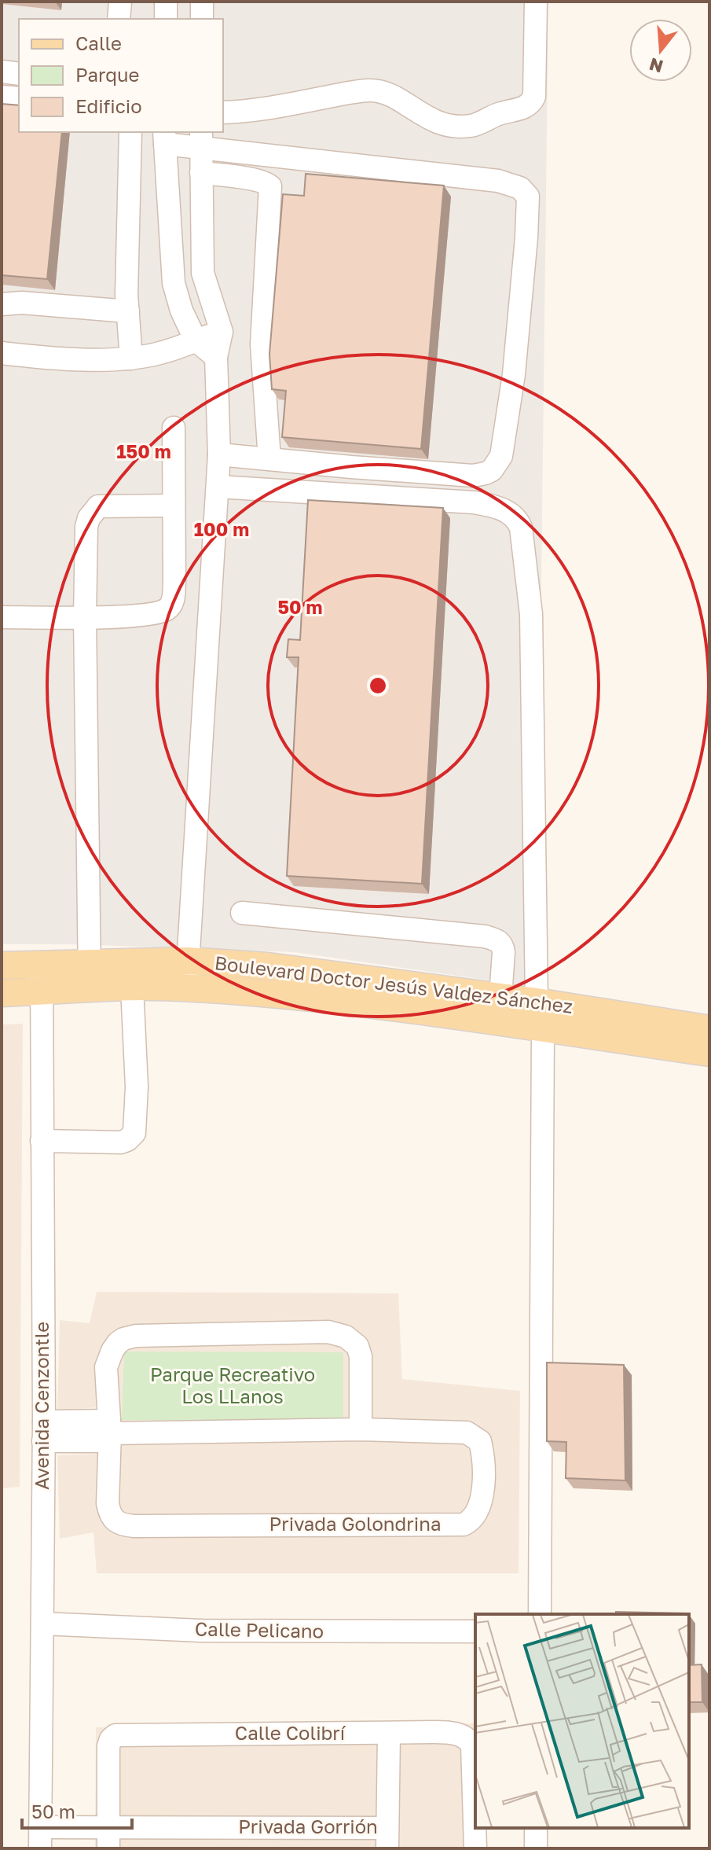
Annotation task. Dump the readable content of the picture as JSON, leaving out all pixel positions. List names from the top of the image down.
{
  "streets": {
    "main road": ["Boulevard Doctor Jesús Valdez Sánchez"],
    "street": [
      "Avenida Cenzontle",
      "Privada Golondrina",
      "Calle Pelicano",
      "Calle Colibrí",
      "Privada Gorrión"
    ]
  },
  "crossings": [
    ["Boulevard Doctor Jesús Valdez Sánchez", "Avenida Cenzontle"],
    ["Avenida Cenzontle", "Privada Golondrina"],
    ["Avenida Cenzontle", "Calle Pelicano"],
    ["Avenida Cenzontle", "Privada Gorrión"],
    ["Calle Colibrí", "Privada Gorrión"]
  ],
  "parks": ["Parque Recreativo Los LLanos"],
  "legend": ["Calle", "Parque", "Edificio"],
  "scale_bar": "50 m",
  "north": "bottom",
  "rings": ["150 m", "100 m", "50 m"]
}
